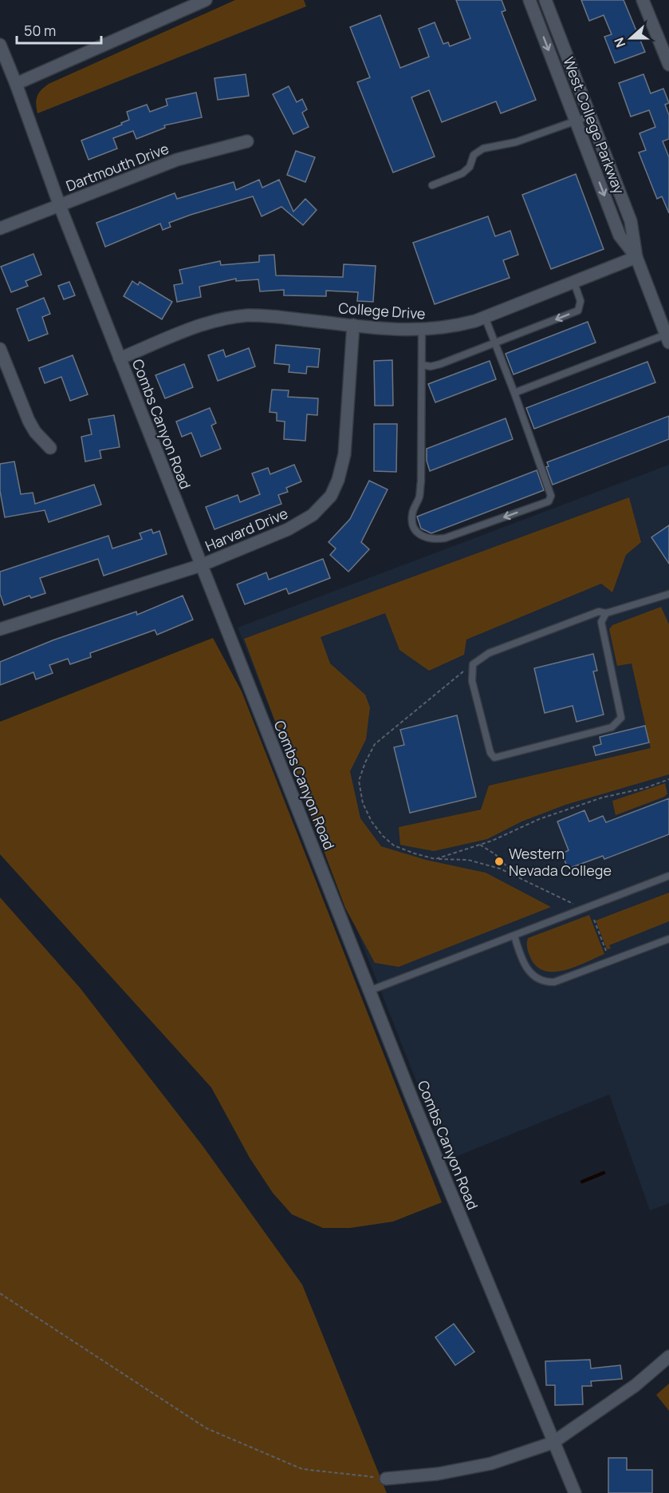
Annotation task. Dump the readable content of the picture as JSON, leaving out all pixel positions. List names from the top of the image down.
{
  "streets": {
    "street": [
      "West College Parkway",
      "Dartmouth Drive",
      "College Drive",
      "Combs Canyon Road",
      "Harvard Drive"
    ]
  },
  "crossings": [
    ["West College Parkway", "College Drive"],
    ["Dartmouth Drive", "Combs Canyon Road"],
    ["College Drive", "Combs Canyon Road"],
    ["College Drive", "Harvard Drive"],
    ["Combs Canyon Road", "Harvard Drive"]
  ],
  "places": ["Western Nevada College"],
  "scale_bar": "50 m",
  "north": "left"
}
